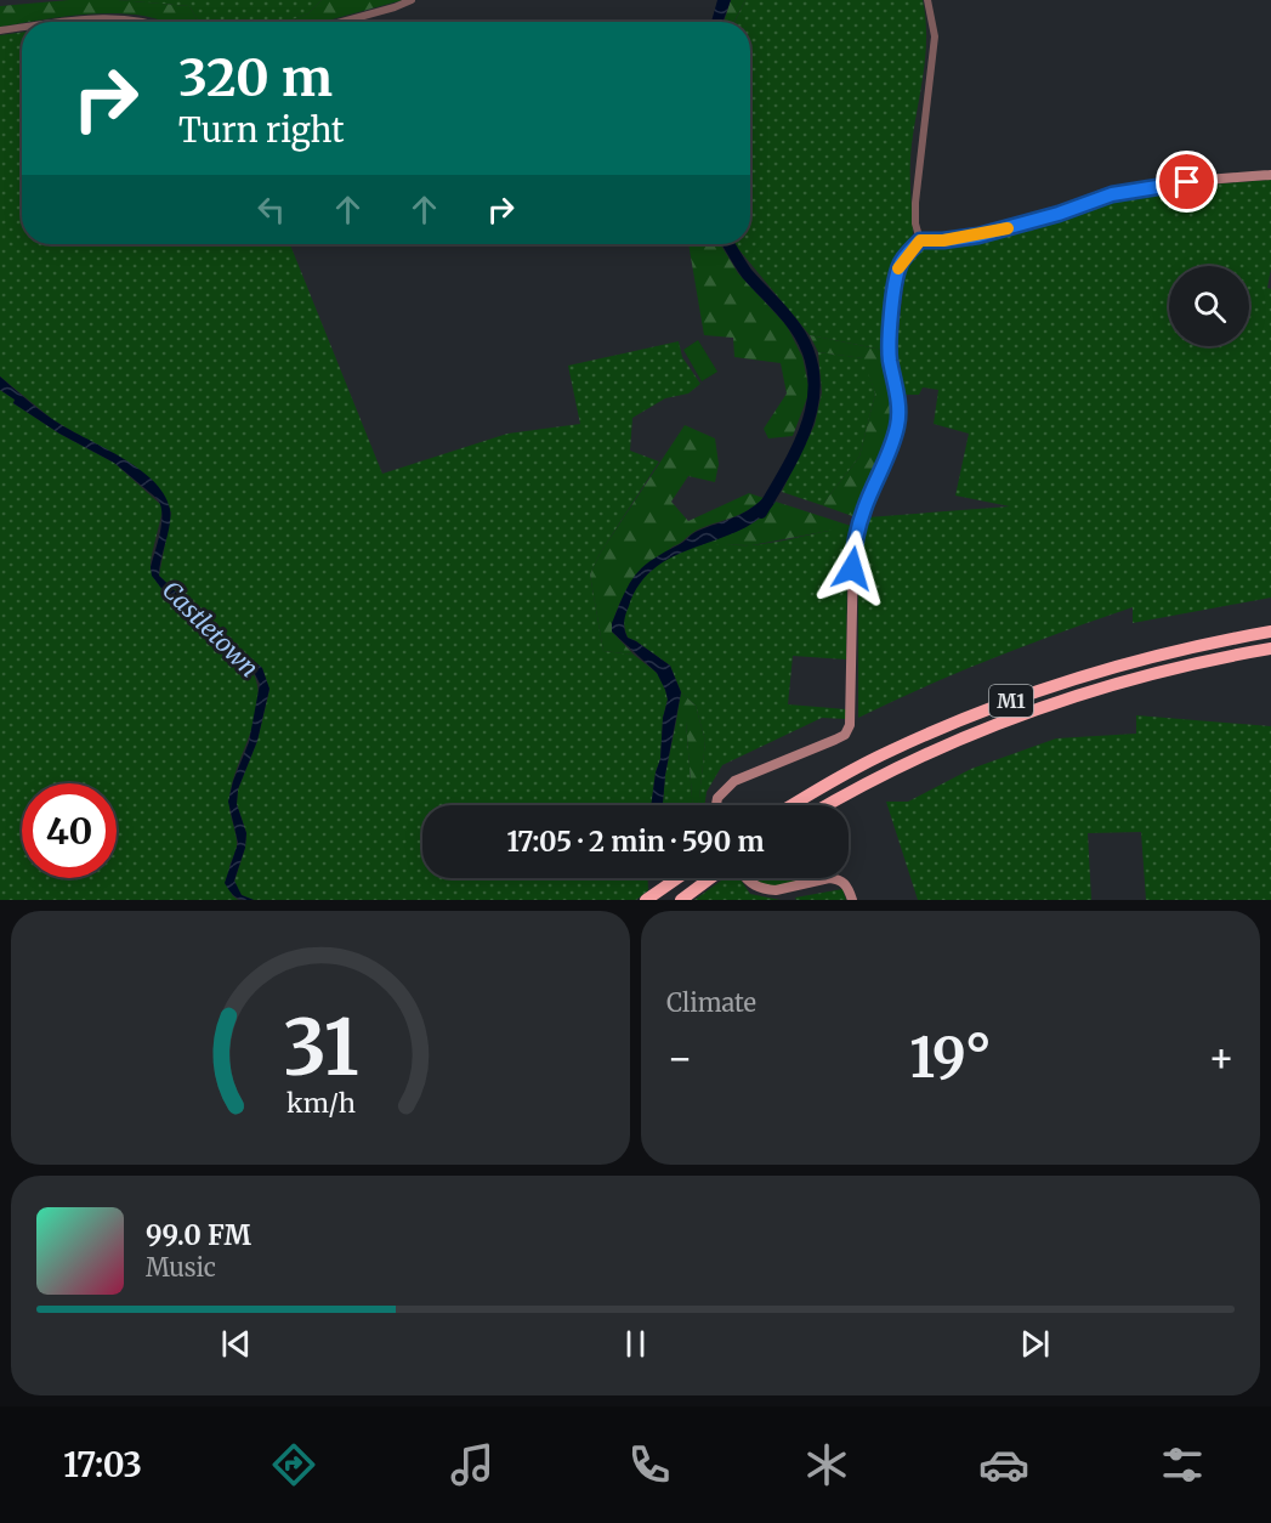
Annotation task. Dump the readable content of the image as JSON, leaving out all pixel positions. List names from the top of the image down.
{
  "streets": {
    "highway": ["M1"]
  },
  "water": ["Castletown"],
  "page": {
    "turn": ["320 m", "Turn right"],
    "limit": "40",
    "trip": "17:05 · 2 min · 590 m",
    "tile": "Climate",
    "heat": ["−", "19°", "+"],
    "song": ["99.0 FM", "Music"],
    "tabs": "17:03",
    "gauge": ["31", "km/h"]
  }
}
